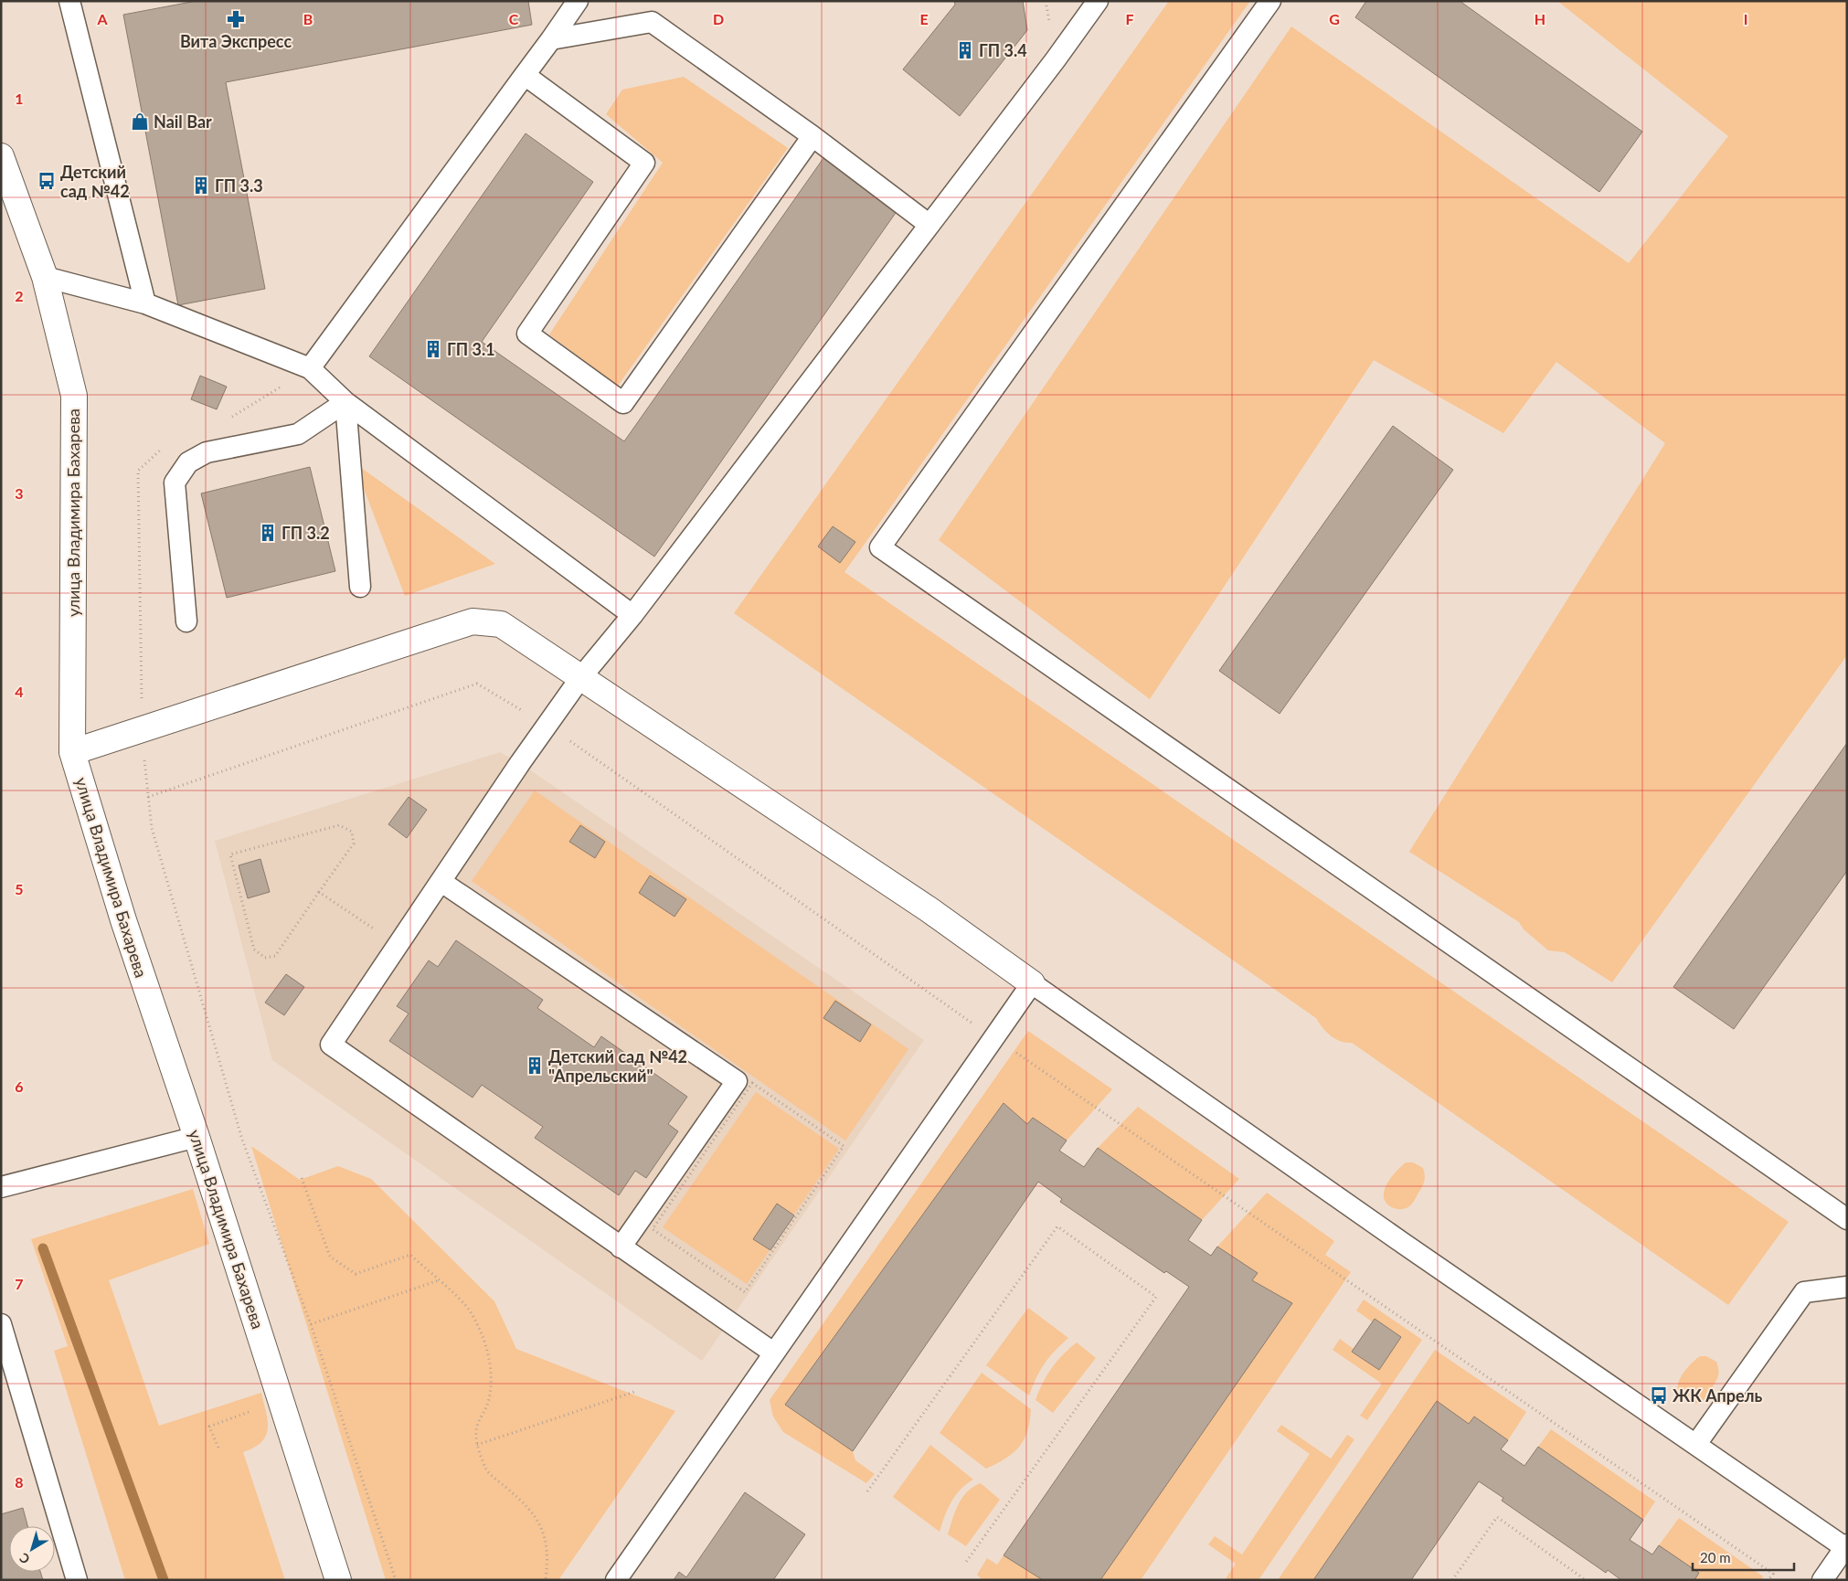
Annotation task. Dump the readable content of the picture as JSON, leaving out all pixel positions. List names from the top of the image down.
{
  "streets": {
    "street": ["улица Владимира Бахарева"]
  },
  "places": {
    "pharmacy": ["Вита Экспресс"],
    "building": [
      "ГП 3.4",
      "ГП 3.3",
      "ГП 3.1",
      "ГП 3.2",
      "Детский сад №42 \"Апрельский\""
    ],
    "shop": ["Nail Bar"],
    "bus stop": ["Детский сад №42", "ЖК Апрель"]
  },
  "scale_bar": "20 m",
  "north": "bottom left",
  "grid": {
    "columns": [
      "A",
      "B",
      "C",
      "D",
      "E",
      "F",
      "G",
      "H",
      "I"
    ],
    "rows": [
      "1",
      "2",
      "3",
      "4",
      "5",
      "6",
      "7",
      "8"
    ]
  }
}
